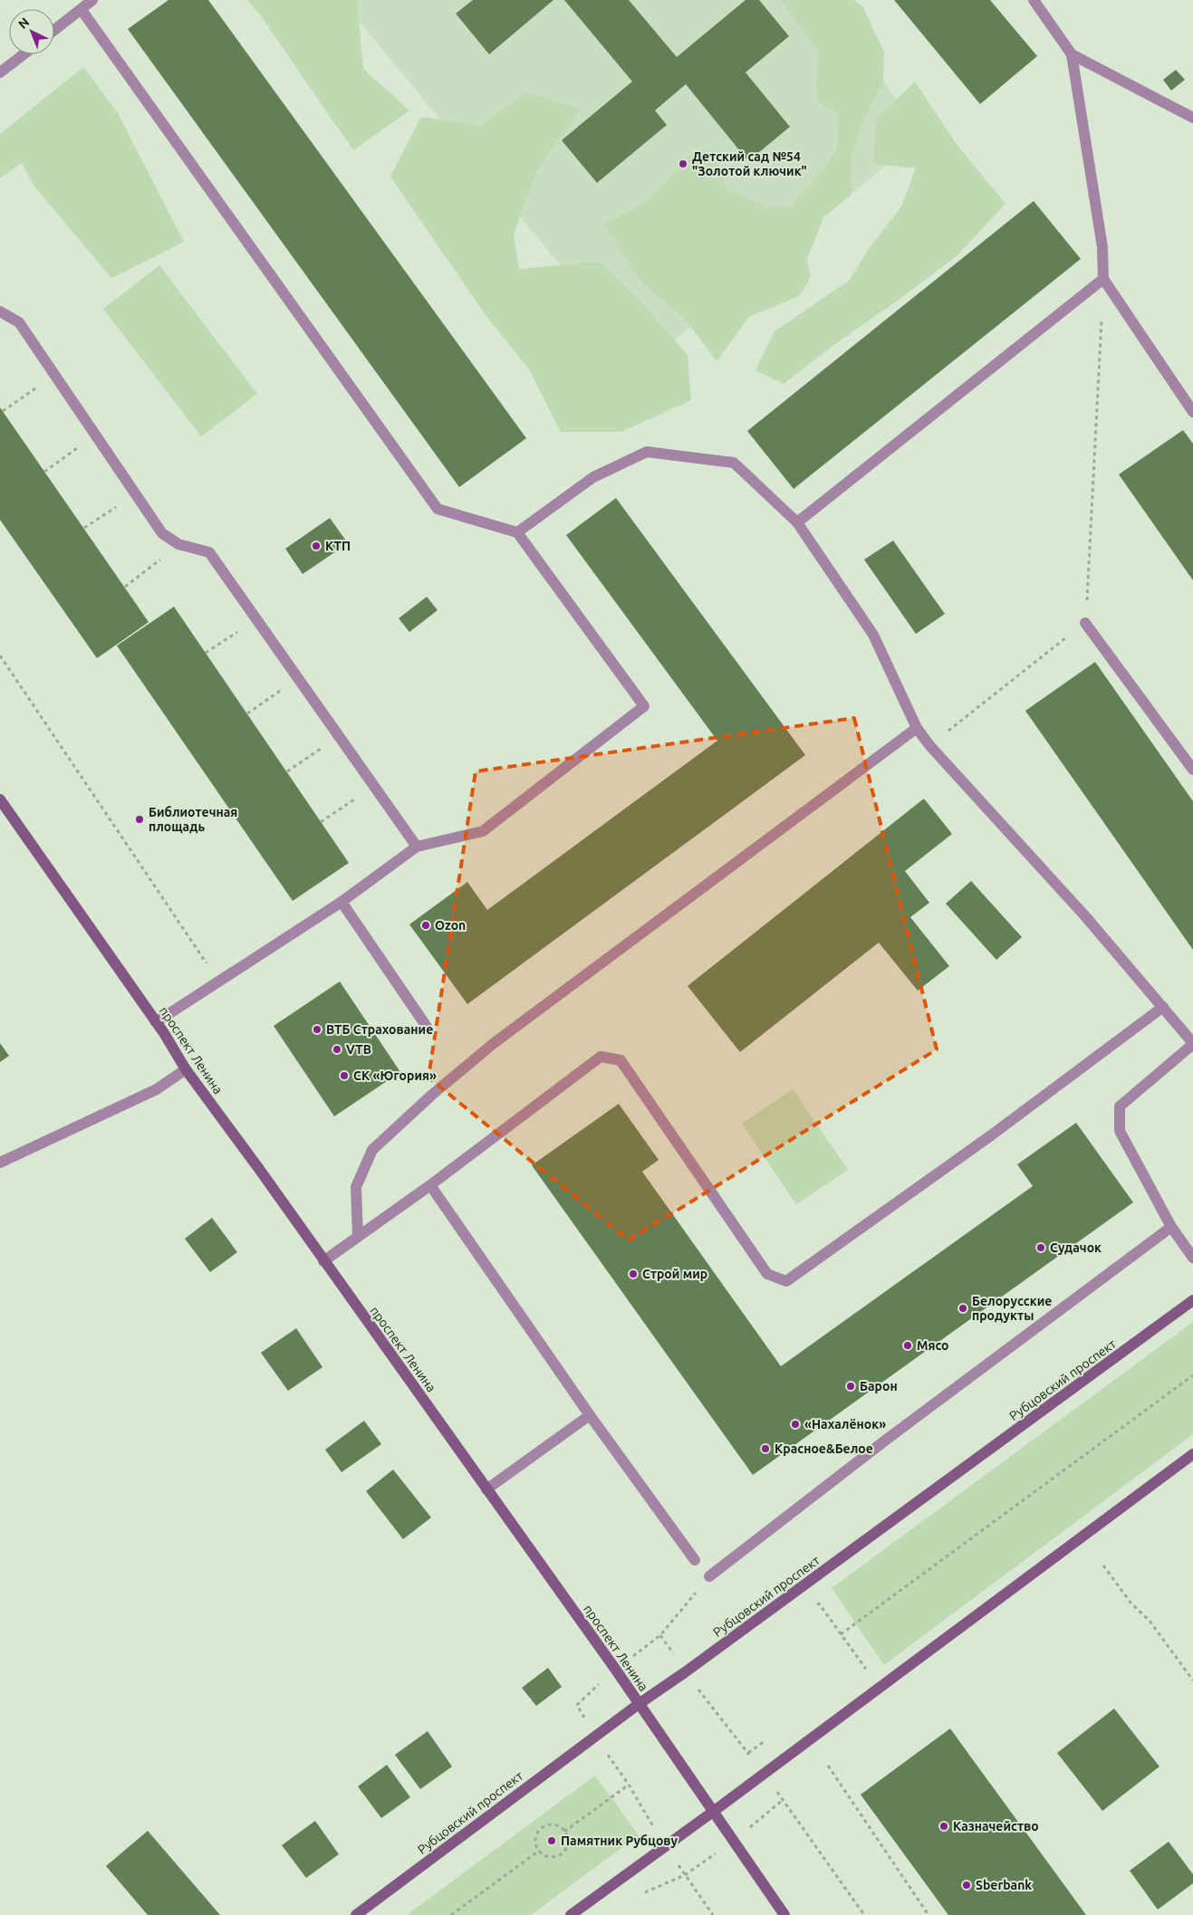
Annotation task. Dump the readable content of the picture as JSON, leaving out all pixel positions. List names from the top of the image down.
{
  "streets": {
    "street": ["проспект Ленина", "Рубцовский проспект"]
  },
  "crossings": [
    ["проспект Ленина", "Рубцовский проспект"]
  ],
  "places": [
    "Детский сад №54 \"Золотой ключик\"",
    "КТП",
    "Библиотечная площадь",
    "Ozon",
    "ВТБ Страхование",
    "VTB",
    "СК «Югория»",
    "Судачок",
    "Строй мир",
    "Белорусские продукты",
    "Мясо",
    "Барон",
    "«Нахалёнок»",
    "Красное&Белое",
    "Казначейство",
    "Памятник Рубцову",
    "Sberbank"
  ],
  "north": "top left"
}
